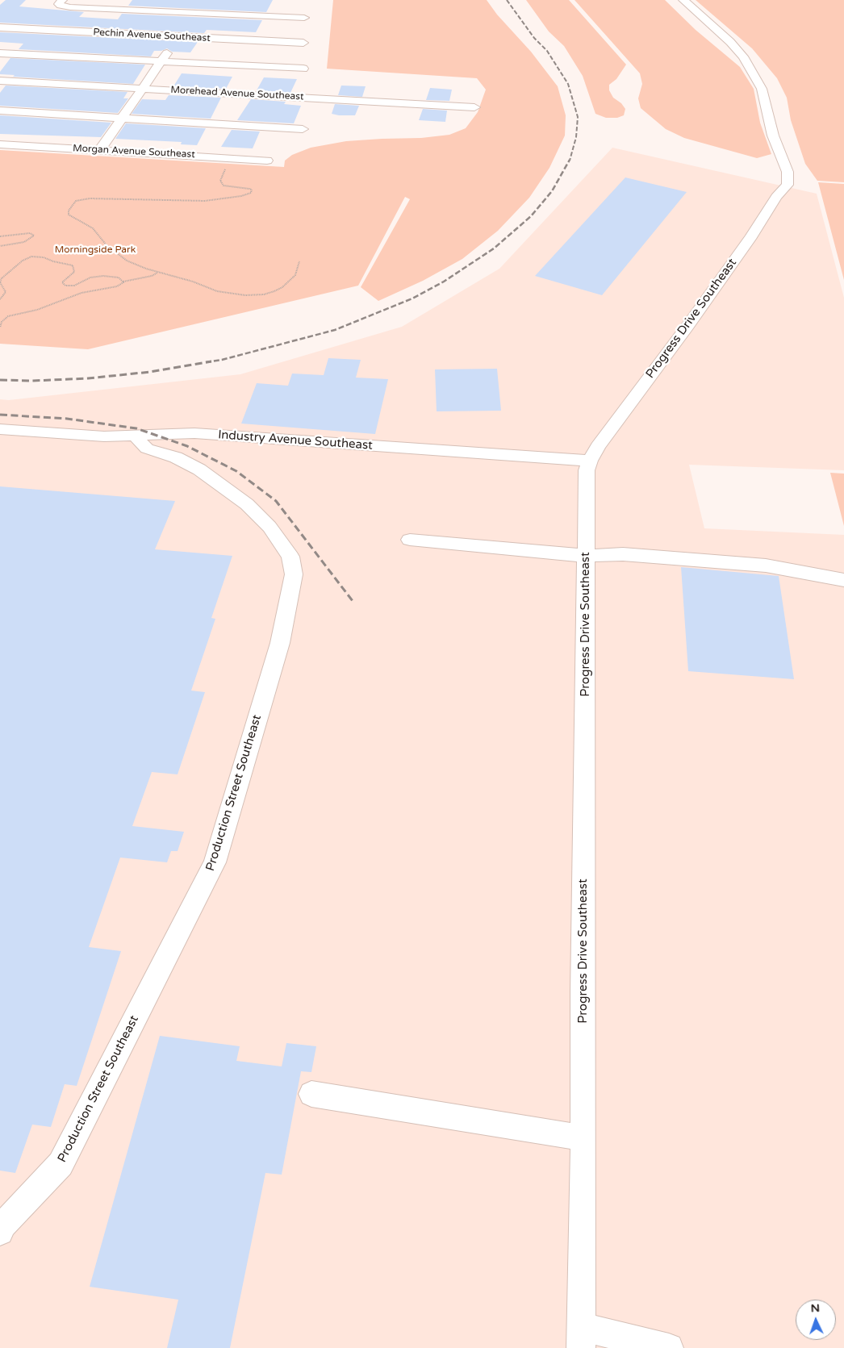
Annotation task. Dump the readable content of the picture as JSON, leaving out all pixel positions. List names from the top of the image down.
{
  "streets": {
    "street": [
      "Pechin Avenue Southeast",
      "Morehead Avenue Southeast",
      "Morgan Avenue Southeast",
      "Progress Drive Southeast",
      "Industry Avenue Southeast",
      "Production Street Southeast"
    ]
  },
  "crossings": [
    ["Progress Drive Southeast", "Industry Avenue Southeast"],
    ["Industry Avenue Southeast", "Production Street Southeast"]
  ],
  "parks": ["Morningside Park"],
  "north": "top"
}
